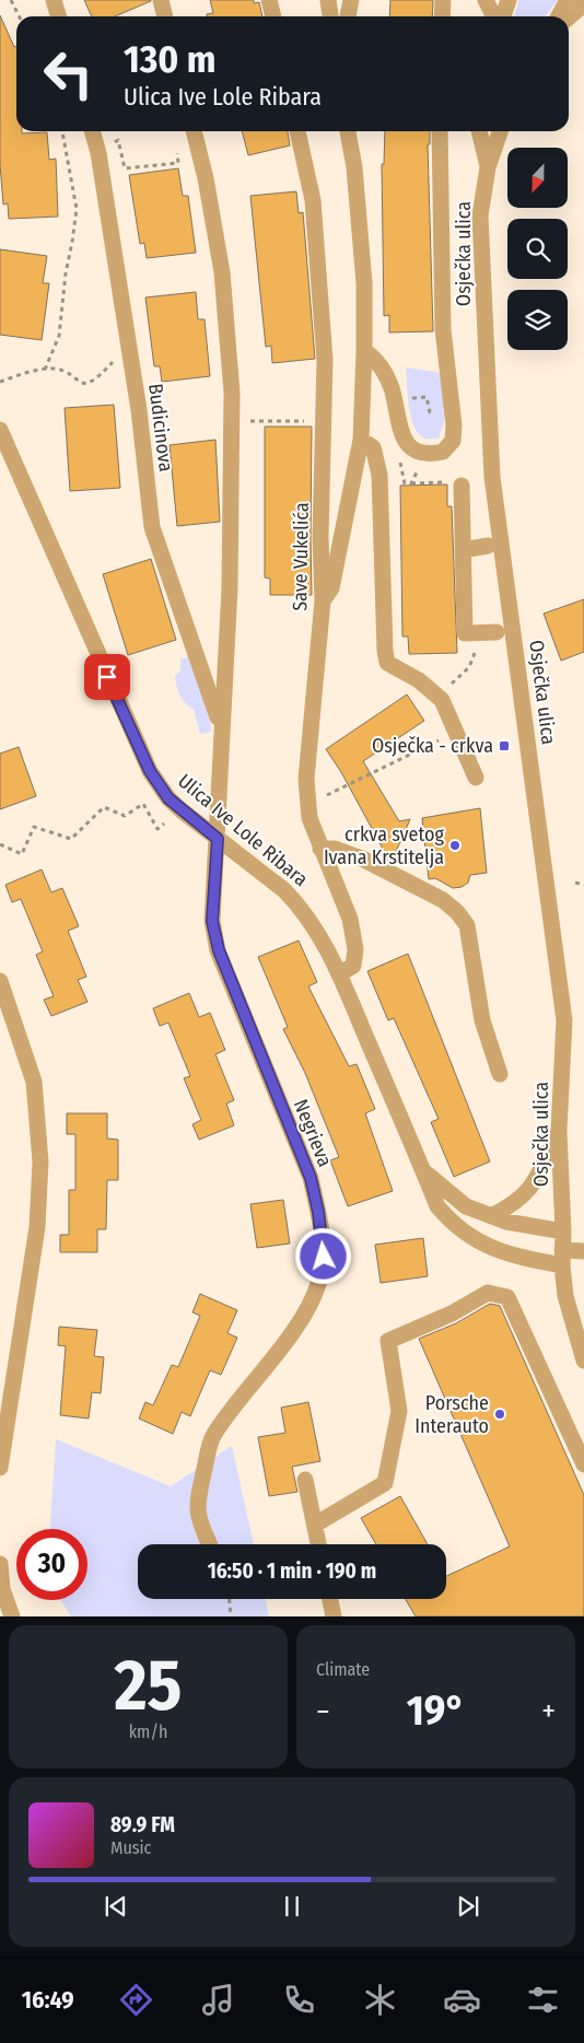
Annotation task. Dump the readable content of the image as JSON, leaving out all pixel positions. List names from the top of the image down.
{
  "streets": {
    "street": [
      "Osječka ulica",
      "Budicinova",
      "Save Vukelića",
      "Ulica Ive Lole Ribara",
      "Negrieva"
    ]
  },
  "crossings": [
    ["Osječka ulica", "Ulica Ive Lole Ribara"],
    ["Budicinova", "Negrieva"],
    ["Save Vukelića", "Ulica Ive Lole Ribara"],
    ["Ulica Ive Lole Ribara", "Negrieva"]
  ],
  "places": {
    "transit": ["Osječka - crkva"],
    "other": ["crkva svetog Ivana Krstitelja", "Porsche Interauto"]
  },
  "north": "bottom",
  "page": {
    "turn": ["130 m", "Ulica Ive Lole Ribara"],
    "limit": "30",
    "trip": "16:50 · 1 min · 190 m",
    "tile": [
      ["25", "km/h"],
      "Climate"
    ],
    "heat": ["−", "19°", "+"],
    "song": ["89.9 FM", "Music"],
    "tabs": "16:49"
  }
}
